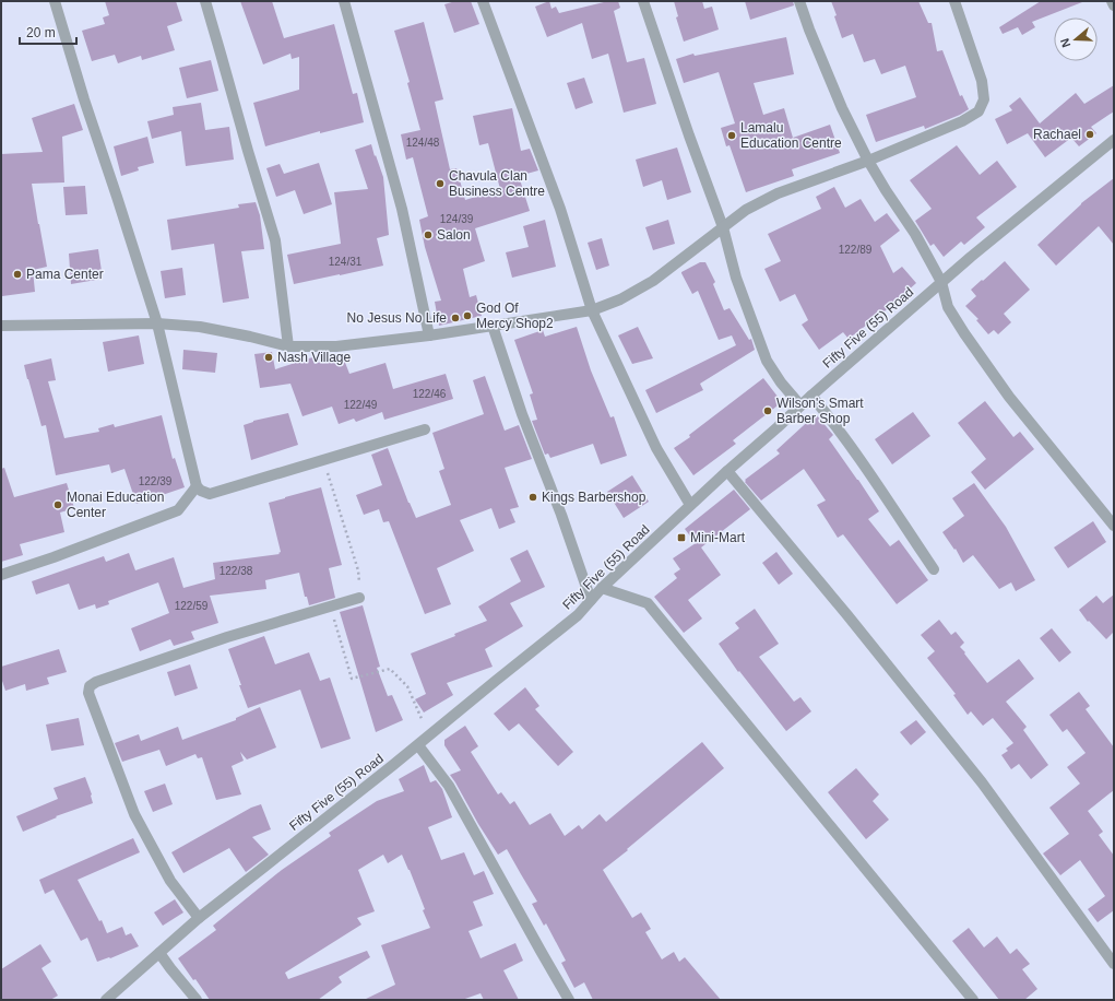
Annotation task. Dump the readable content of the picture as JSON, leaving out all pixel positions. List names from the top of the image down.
{
  "streets": {
    "street": ["Fifty Five (55) Road"]
  },
  "places": {
    "other": [
      "Rachael",
      "Lamalu Education Centre",
      "Chavula Clan Business Centre",
      "Salon",
      "Pama Center",
      "God Of Mercy Shop2",
      "No Jesus No Life",
      "Nash Village",
      "Wilson's Smart Barber Shop",
      "Kings Barbershop",
      "Monai Education Center"
    ],
    "transit": ["Mini-Mart"]
  },
  "house_numbers": [
    "124/48",
    "124/39",
    "122/89",
    "124/31",
    "122/46",
    "122/49",
    "122/39",
    "122/38",
    "122/59"
  ],
  "scale_bar": "20 m",
  "north": "left"
}
